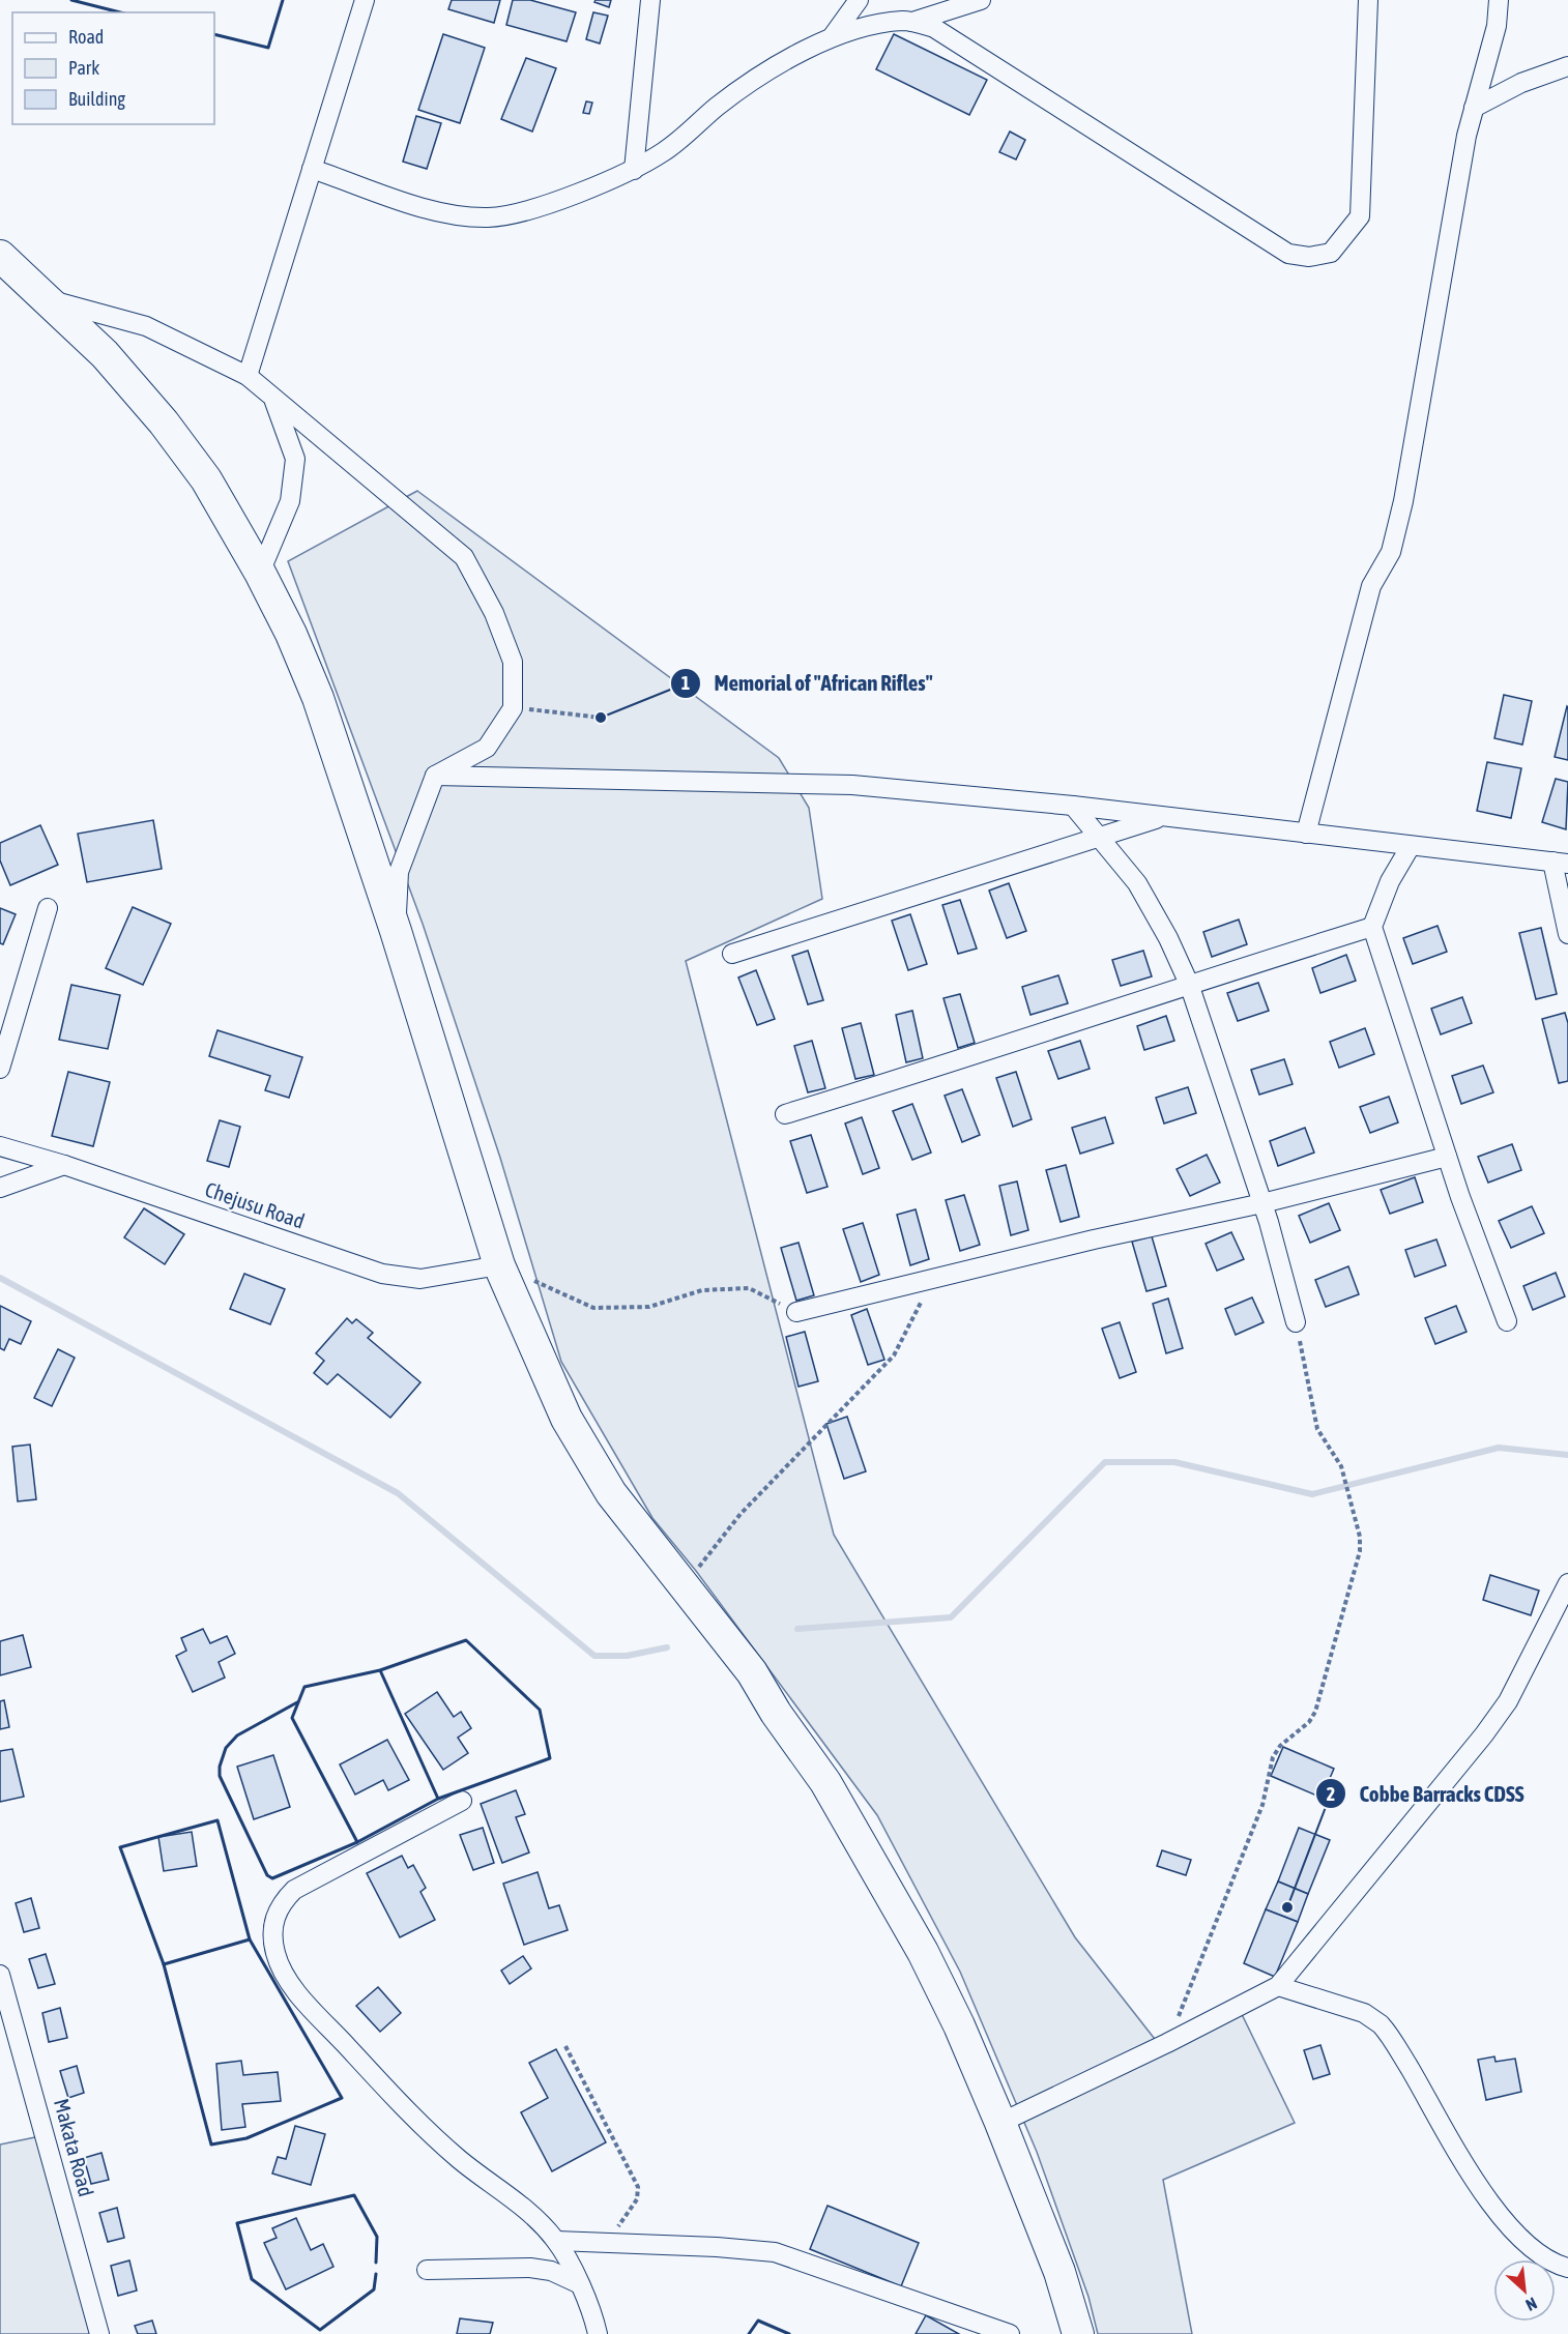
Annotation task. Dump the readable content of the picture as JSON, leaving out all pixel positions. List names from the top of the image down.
{
  "streets": {
    "street": ["Chejusu Road", "Makata Road"]
  },
  "places": ["Memorial of \"African Rifles\"", "Cobbe Barracks CDSS"],
  "legend": ["Road", "Park", "Building"],
  "north": "bottom right"
}
